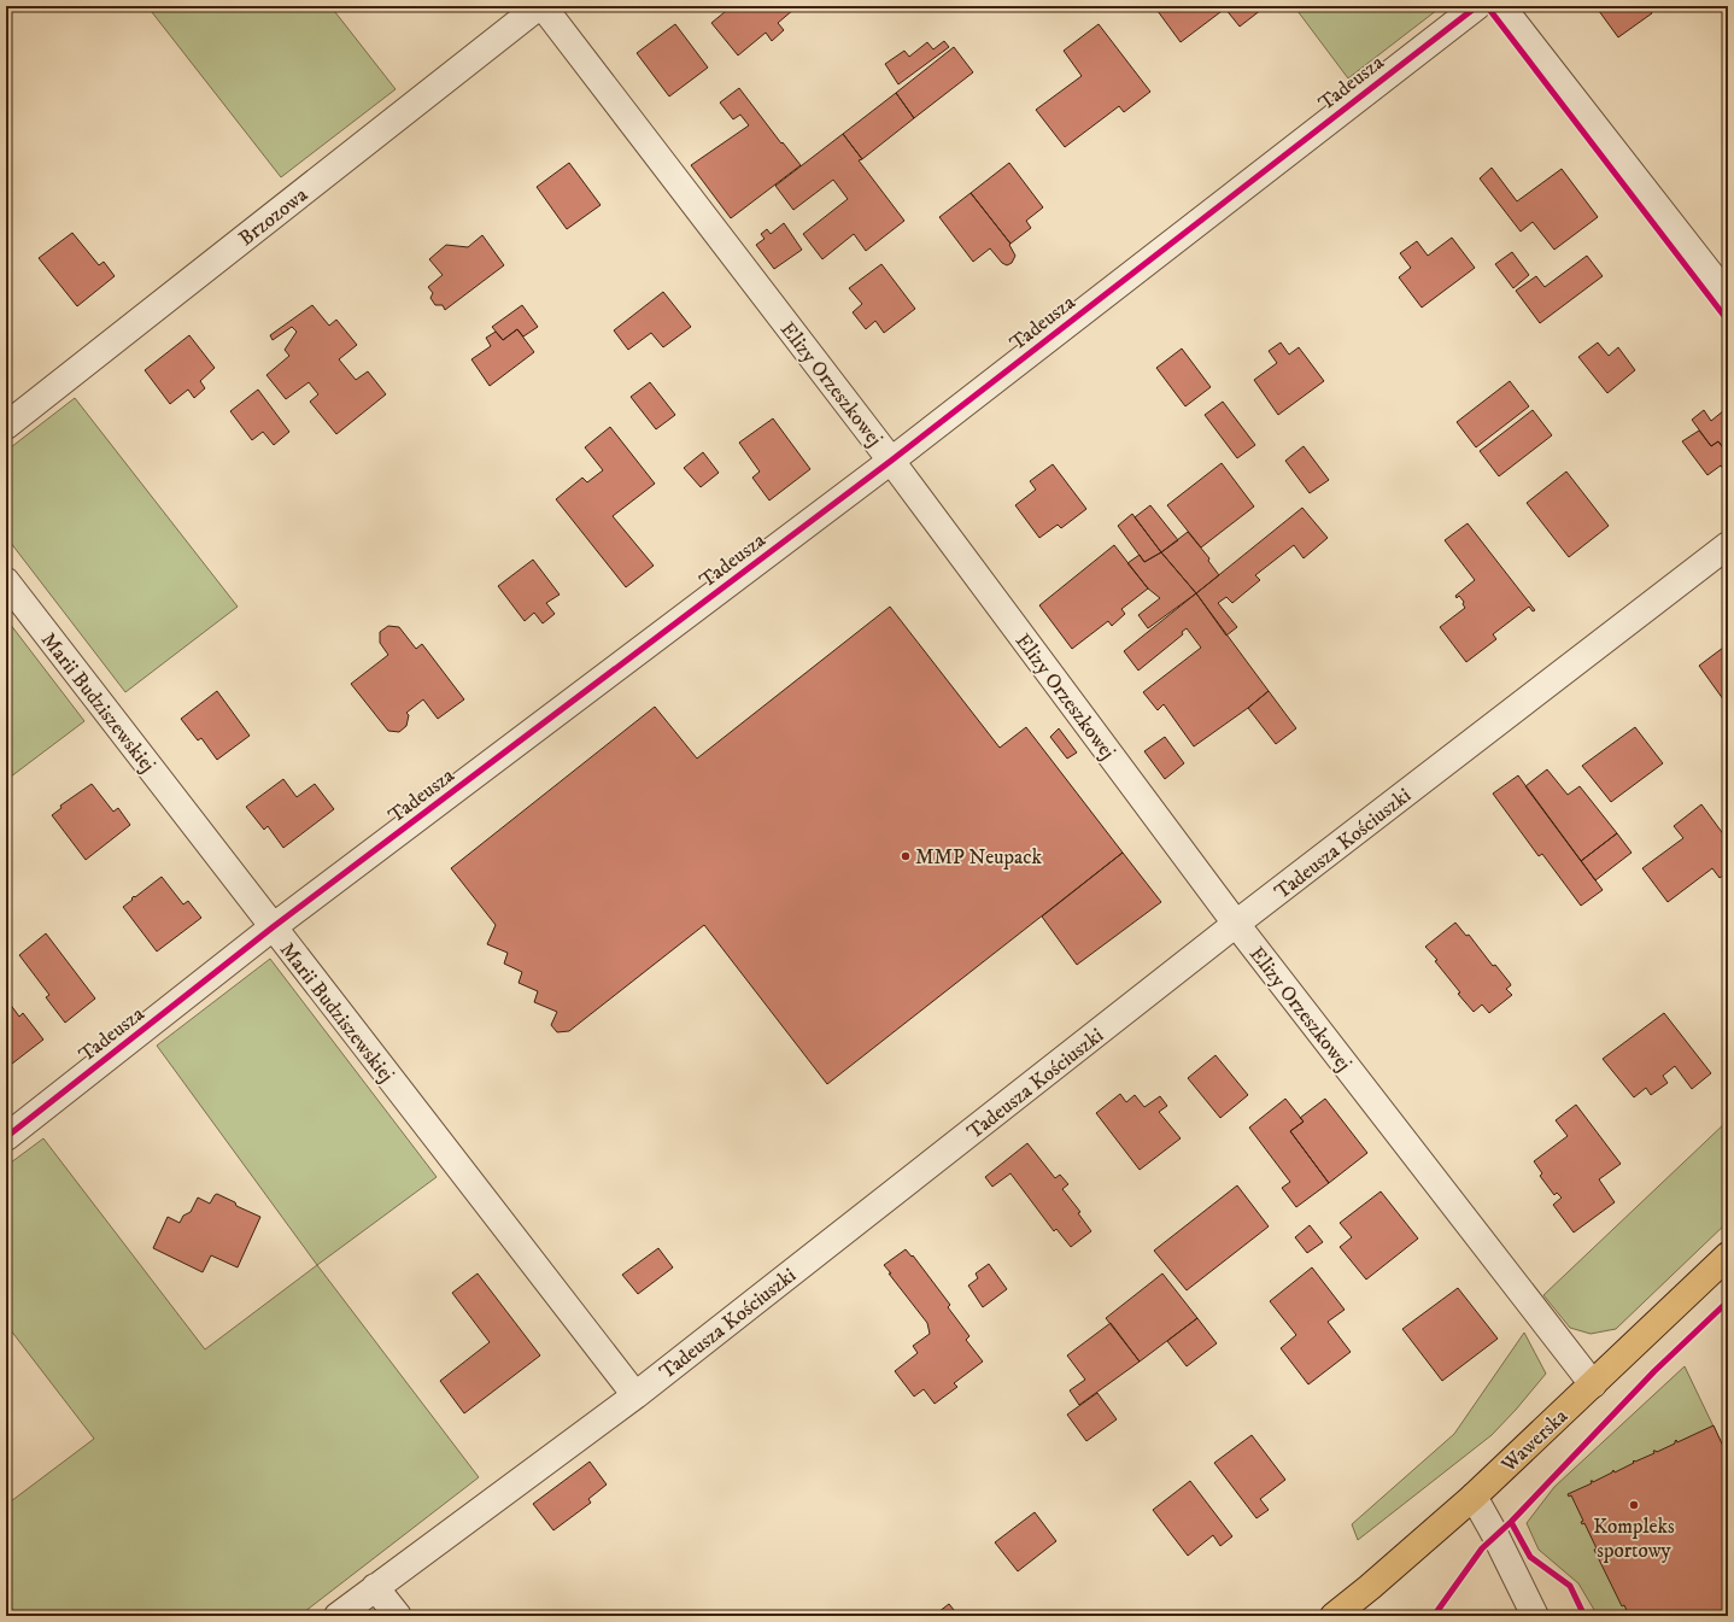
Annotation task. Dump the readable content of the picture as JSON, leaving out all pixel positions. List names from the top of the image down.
{
  "streets": {
    "main road": ["Wawerska"],
    "street": [
      "Tadeusza",
      "Brzozowa",
      "Elizy Orzeszkowej",
      "Marii Budziszewskiej",
      "Tadeusza Kościuszki"
    ]
  },
  "crossings": [
    ["Tadeusza", "Elizy Orzeszkowej"],
    ["Tadeusza", "Marii Budziszewskiej"],
    ["Brzozowa", "Elizy Orzeszkowej"],
    ["Elizy Orzeszkowej", "Tadeusza Kościuszki"],
    ["Elizy Orzeszkowej", "Wawerska"],
    ["Marii Budziszewskiej", "Tadeusza Kościuszki"]
  ],
  "places": ["MMP Neupack", "Kompleks sportowy"]
}
